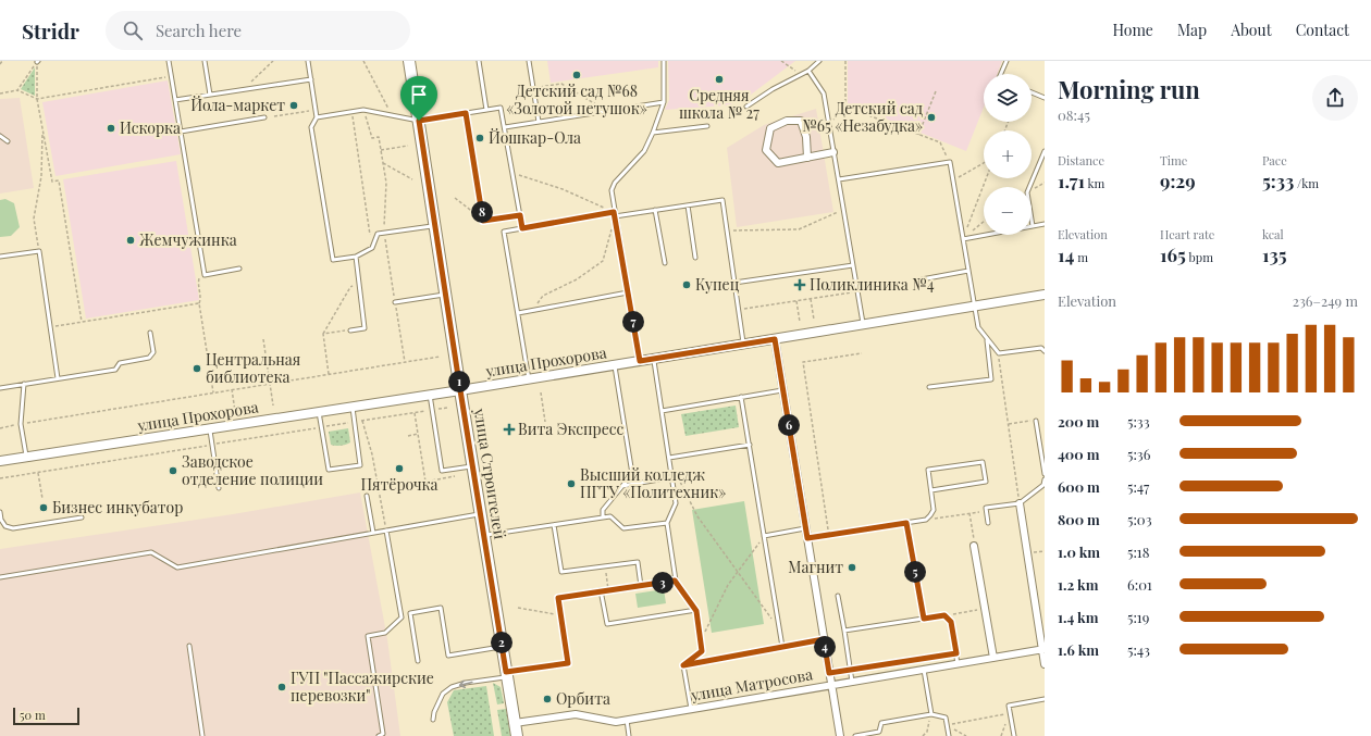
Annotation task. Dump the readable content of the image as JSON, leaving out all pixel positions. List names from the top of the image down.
{
  "streets": {
    "main road": ["улица Строителей"],
    "street": ["улица Прохорова", "улица Матросова"]
  },
  "crossings": [
    ["улица Прохорова", "улица Строителей"],
    ["улица Строителей", "улица Матросова"]
  ],
  "places": {
    "other": [
      "Детский сад №68 «Золотой петушок»",
      "Средняя школа № 27",
      "Йола-маркет",
      "Детский сад №65 «Незабудка»",
      "Искорка",
      "Йошкар-Ола",
      "Жемчужинка",
      "Купец",
      "Центральная библиотека",
      "Пятёрочка",
      "Заводское отделение полиции",
      "Высший колледж ПГТУ «Политехник»",
      "Бизнес инкубатор",
      "Магнит",
      "ГУП \"Пассажирские перевозки\"",
      "Орбита"
    ],
    "health": ["Поликлиника №4", "Вита Экспресс"]
  },
  "scale_bar": "50 m",
  "page": {
    "header": "Stridr",
    "search": "Search here",
    "nav": [
      "Home",
      "Map",
      "About",
      "Contact"
    ],
    "heading": ["Morning run", "08:45"],
    "map_buttons": ["+", "−"],
    "stats": [
      ["Distance", "1.71 km"],
      ["Time", "9:29"],
      ["Pace", "5:33 /km"],
      ["Elevation", "14 m"],
      ["Heart rate", "165 bpm"],
      ["kcal", "135"]
    ],
    "pins": [
      "8",
      "7",
      "1",
      "6",
      "5",
      "3",
      "2",
      "4"
    ],
    "chart": ["Elevation", "236–249 m"],
    "list": [
      {
        "name": "200 m",
        "note": "5:33"
      },
      {
        "name": "400 m",
        "note": "5:36"
      },
      {
        "name": "600 m",
        "note": "5:47"
      },
      {
        "name": "800 m",
        "note": "5:03"
      },
      {
        "name": "1.0 km",
        "note": "5:18"
      },
      {
        "name": "1.2 km",
        "note": "6:01"
      },
      {
        "name": "1.4 km",
        "note": "5:19"
      },
      {
        "name": "1.6 km",
        "note": "5:43"
      }
    ],
    "scale": "50 m"
  }
}
